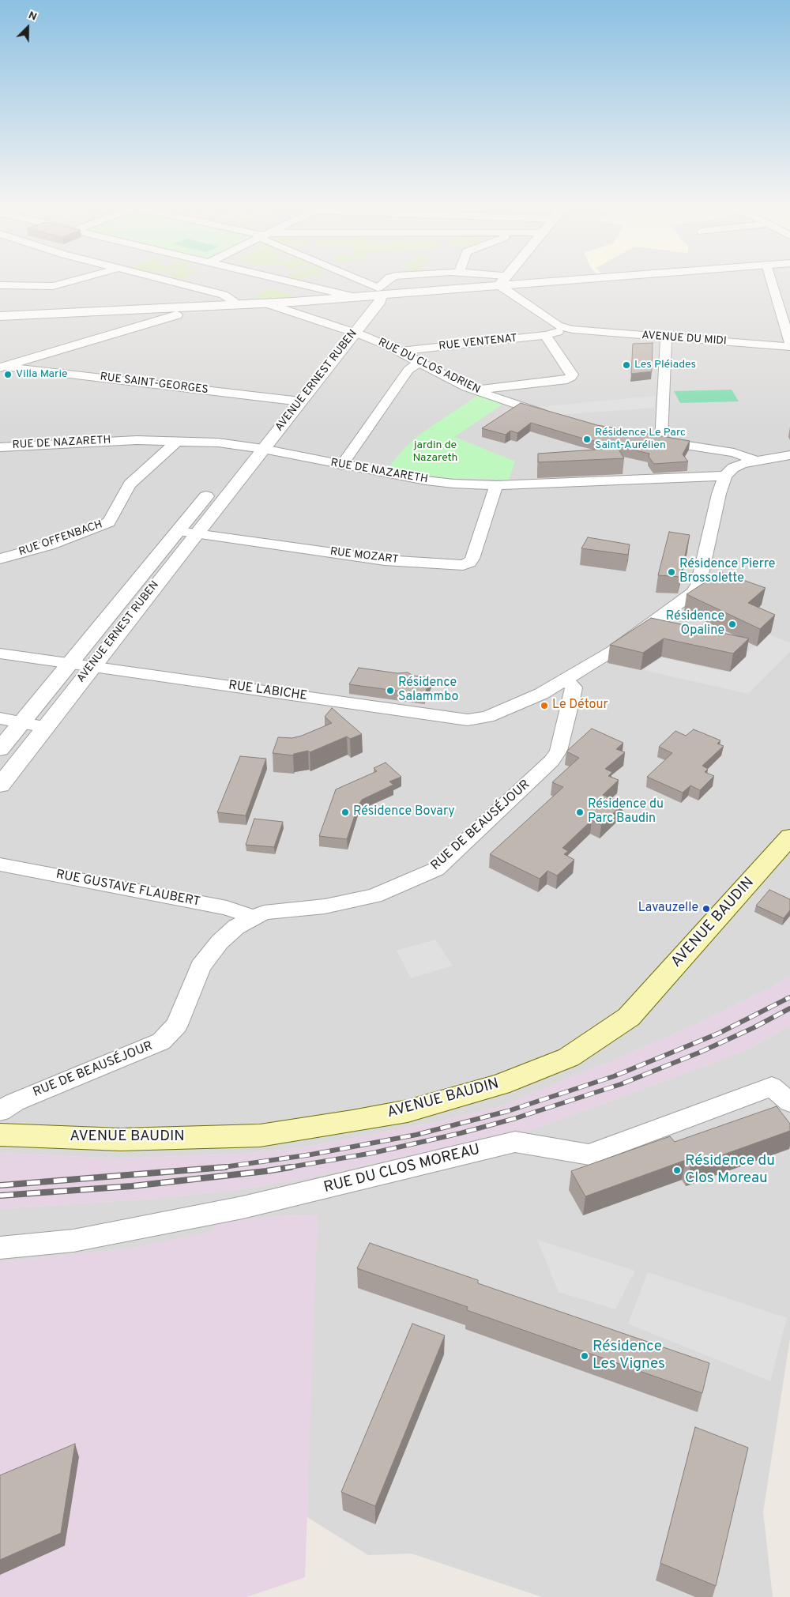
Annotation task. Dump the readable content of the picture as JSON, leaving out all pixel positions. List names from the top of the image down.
{
  "streets": {
    "main road": ["AVENUE BAUDIN"],
    "street": [
      "AVENUE DU MIDI",
      "RUE VENTENAT",
      "RUE DU CLOS ADRIEN",
      "AVENUE ERNEST RUBEN",
      "RUE SAINT-GEORGES",
      "RUE DE NAZARETH",
      "RUE OFFENBACH",
      "RUE MOZART",
      "RUE LABICHE",
      "RUE DE BEAUSÉJOUR",
      "RUE GUSTAVE FLAUBERT",
      "RUE DU CLOS MOREAU"
    ]
  },
  "crossings": [
    ["AVENUE DU MIDI", "RUE VENTENAT"],
    ["RUE VENTENAT", "RUE DU CLOS ADRIEN"],
    ["RUE DU CLOS ADRIEN", "AVENUE ERNEST RUBEN"],
    ["AVENUE ERNEST RUBEN", "RUE SAINT-GEORGES"],
    ["AVENUE ERNEST RUBEN", "RUE DE NAZARETH"],
    ["AVENUE ERNEST RUBEN", "RUE MOZART"],
    ["AVENUE ERNEST RUBEN", "RUE LABICHE"],
    ["RUE DE NAZARETH", "RUE OFFENBACH"],
    ["RUE DE NAZARETH", "RUE MOZART"],
    ["RUE DE BEAUSÉJOUR", "RUE GUSTAVE FLAUBERT"]
  ],
  "parks": ["jardin de Nazareth"],
  "places": [
    "Les Pléiades",
    "Villa Marie",
    "Résidence Le Parc Saint-Aurélien",
    "Résidence Pierre Brossolette",
    "Résidence Opaline",
    "Résidence Salammbo",
    "Le Détour",
    "Résidence Bovary",
    "Résidence du Parc Baudin",
    "Lavauzelle",
    "Résidence du Clos Moreau",
    "Résidence Les Vignes"
  ],
  "north": "top right"
}
